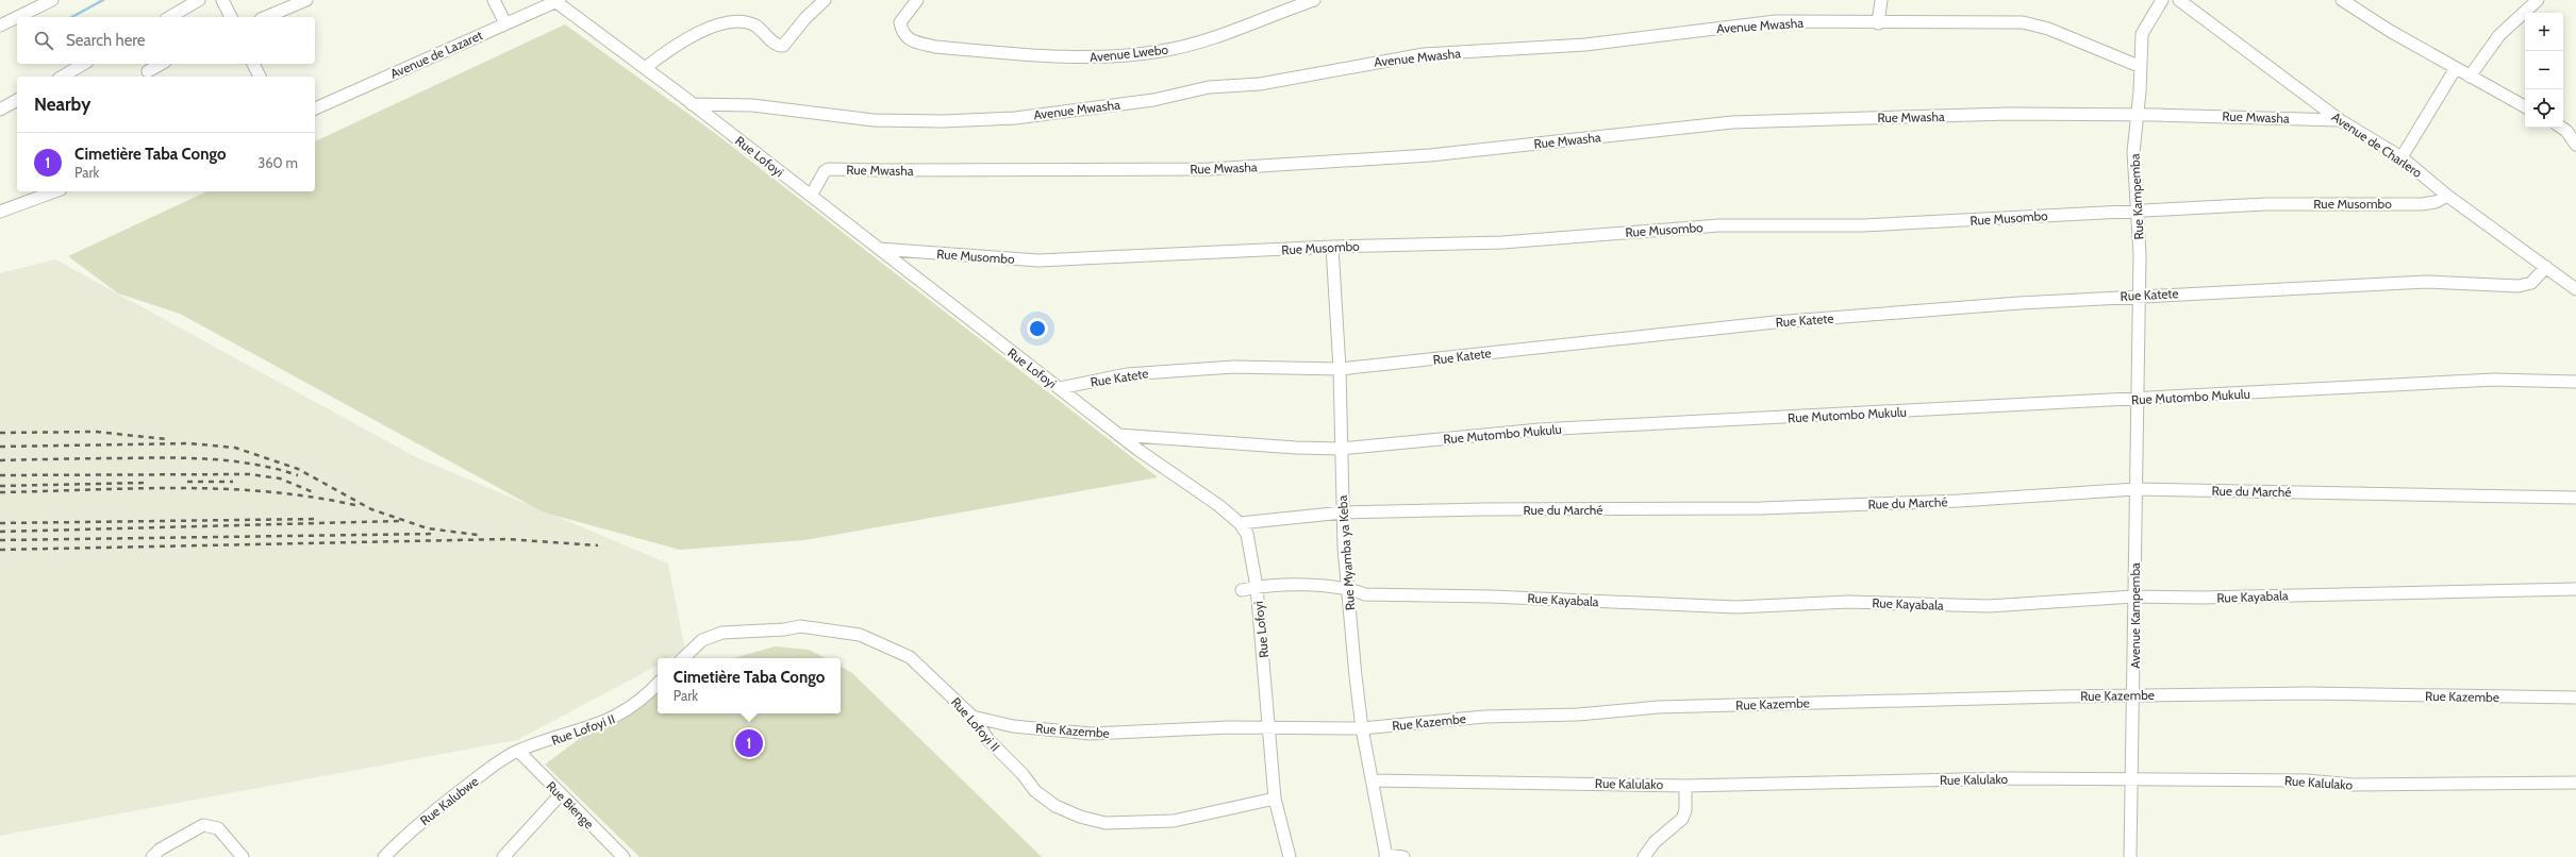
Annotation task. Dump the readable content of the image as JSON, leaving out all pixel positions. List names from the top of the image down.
{
  "streets": {
    "street": [
      "Avenue Mwasha",
      "Avenue Lwebo",
      "Avenue de Lazaret",
      "Rue Mwasha",
      "Avenue de Charlero",
      "Rue Lofoyi",
      "Rue Kampemba",
      "Rue Musombo",
      "Rue Katete",
      "Rue Mutombo Mukulu",
      "Rue du Marché",
      "Rue Myamba ya Keba",
      "Rue Kayabala",
      "Avenue Kampemba",
      "Rue Kazembe",
      "Rue Lofoyi II",
      "Rue Kalulako",
      "Rue Kalubwe",
      "Rue Bienge"
    ]
  },
  "crossings": [
    ["Avenue Mwasha", "Rue Lofoyi"],
    ["Avenue Mwasha", "Rue Kampemba"],
    ["Avenue de Lazaret", "Rue Lofoyi"],
    ["Rue Mwasha", "Avenue de Charlero"],
    ["Rue Mwasha", "Rue Lofoyi"],
    ["Rue Mwasha", "Rue Kampemba"],
    ["Avenue de Charlero", "Rue Musombo"],
    ["Avenue de Charlero", "Rue Katete"],
    ["Rue Lofoyi", "Rue Musombo"],
    ["Rue Lofoyi", "Rue Katete"],
    ["Rue Lofoyi", "Rue Mutombo Mukulu"],
    ["Rue Lofoyi", "Rue du Marché"],
    ["Rue Lofoyi", "Rue Kayabala"],
    ["Rue Lofoyi", "Rue Kazembe"],
    ["Rue Lofoyi", "Rue Lofoyi II"],
    ["Rue Kampemba", "Rue Musombo"],
    ["Rue Kampemba", "Rue Katete"],
    ["Rue Kampemba", "Rue Mutombo Mukulu"],
    ["Rue Kampemba", "Avenue Kampemba"],
    ["Rue Musombo", "Rue Myamba ya Keba"],
    ["Rue Katete", "Rue Myamba ya Keba"],
    ["Rue Mutombo Mukulu", "Rue Myamba ya Keba"],
    ["Rue Mutombo Mukulu", "Avenue Kampemba"],
    ["Rue du Marché", "Rue Myamba ya Keba"],
    ["Rue du Marché", "Avenue Kampemba"],
    ["Rue Myamba ya Keba", "Rue Kayabala"],
    ["Rue Myamba ya Keba", "Rue Kazembe"],
    ["Rue Myamba ya Keba", "Rue Kalulako"],
    ["Rue Kayabala", "Avenue Kampemba"],
    ["Avenue Kampemba", "Rue Kazembe"],
    ["Avenue Kampemba", "Rue Kalulako"],
    ["Rue Kazembe", "Rue Lofoyi II"],
    ["Rue Lofoyi II", "Rue Kalubwe"],
    ["Rue Lofoyi II", "Rue Bienge"],
    ["Rue Kalubwe", "Rue Bienge"]
  ],
  "page": {
    "map_buttons": ["+", "−"],
    "search": "Search here",
    "heading": "Nearby",
    "list": [
      {
        "mark": "1",
        "name": "Cimetière Taba Congo",
        "note": "Park",
        "value": "360 m"
      }
    ],
    "popup": ["Cimetière Taba Congo", "Park"],
    "pins": "1"
  }
}
